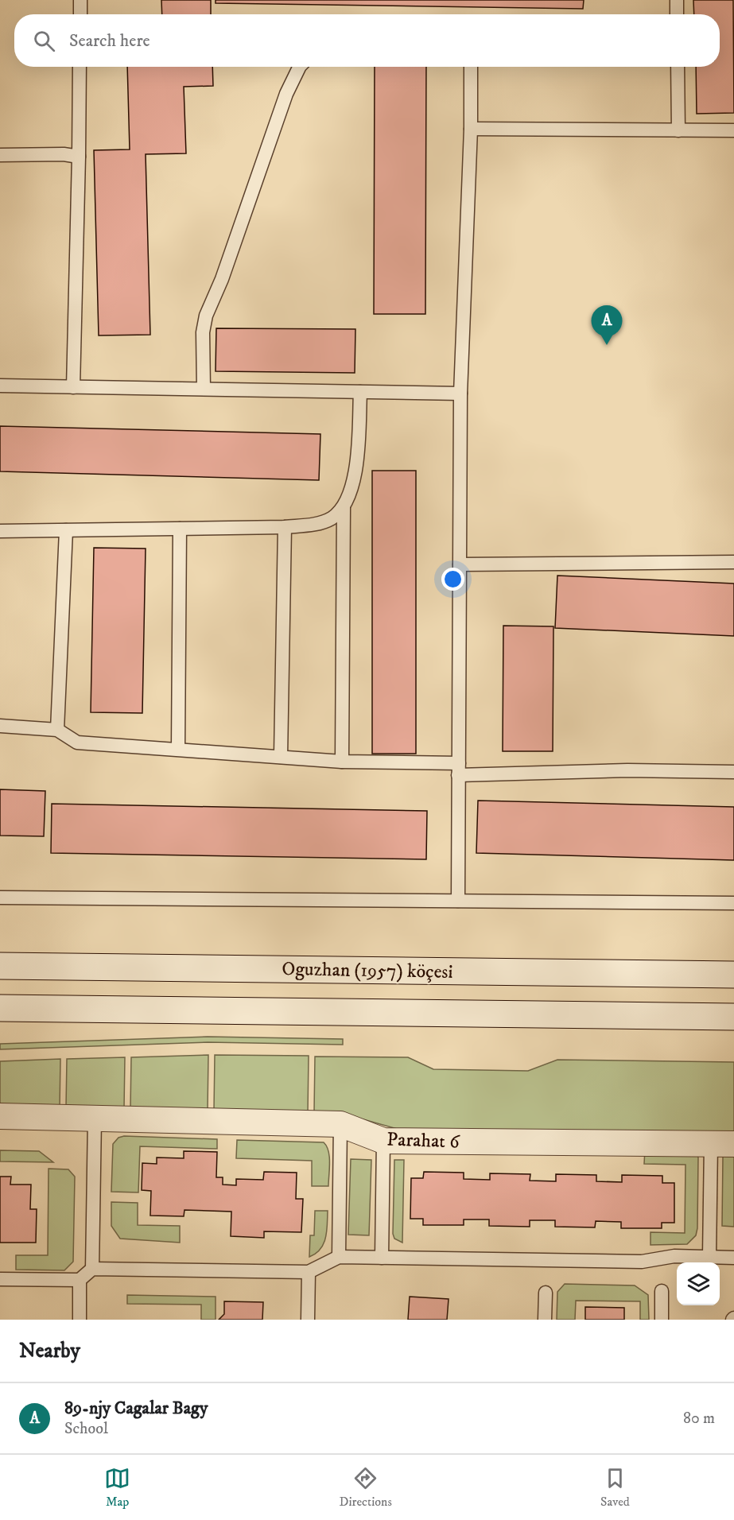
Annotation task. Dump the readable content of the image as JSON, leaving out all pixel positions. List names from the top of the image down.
{
  "streets": {
    "main road": ["Oguzhan (1957) köçesi"],
    "street": ["Parahat 6"]
  },
  "page": {
    "search": "Search here",
    "pins": "A",
    "heading": "Nearby",
    "list": [
      {
        "mark": "A",
        "name": "89-njy Cagalar Bagy",
        "note": "School",
        "value": "80 m"
      }
    ],
    "nav": ["Map", "Directions", "Saved"]
  }
}
